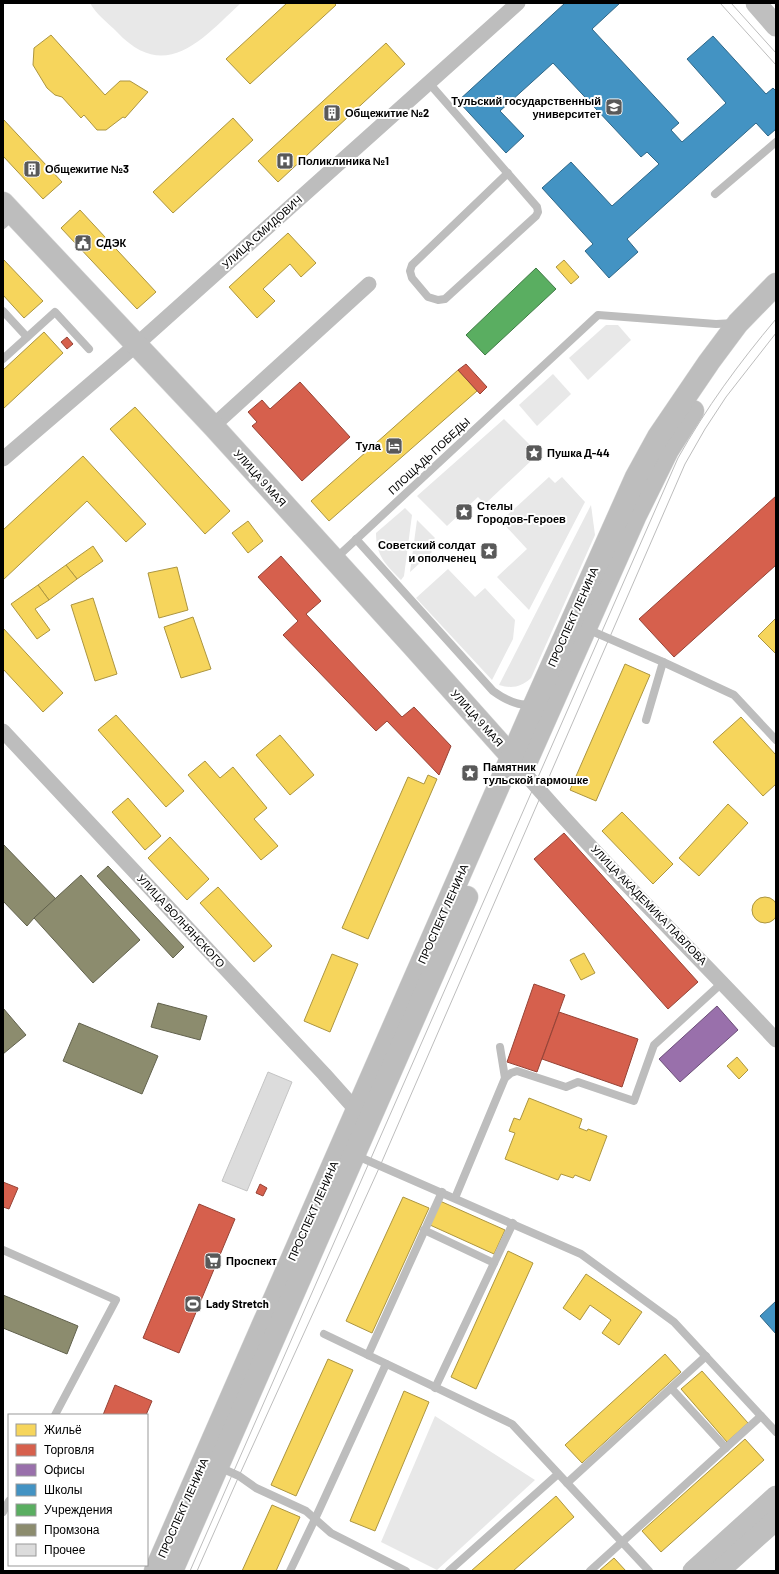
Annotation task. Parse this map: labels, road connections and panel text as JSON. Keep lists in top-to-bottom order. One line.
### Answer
{"streets":{"main road":["УЛИЦА 9 МАЯ","ПРОСПЕКТ ЛЕНИНА"],"street":["УЛИЦА СМИДОВИЧ","УЛИЦА АКАДЕМИКА ПАВЛОВА","УЛИЦА ВОЛНЯНСКОГО"],"lane":["ПЛОЩАДЬ ПОБЕДЫ"]},"crossings":[["УЛИЦА СМИДОВИЧ","УЛИЦА 9 МАЯ"],["ПЛОЩАДЬ ПОБЕДЫ","УЛИЦА 9 МАЯ"],["ПЛОЩАДЬ ПОБЕДЫ","ПРОСПЕКТ ЛЕНИНА"],["УЛИЦА 9 МАЯ","ПРОСПЕКТ ЛЕНИНА"],["УЛИЦА 9 МАЯ","УЛИЦА АКАДЕМИКА ПАВЛОВА"],["ПРОСПЕКТ ЛЕНИНА","УЛИЦА АКАДЕМИКА ПАВЛОВА"],["ПРОСПЕКТ ЛЕНИНА","УЛИЦА ВОЛНЯНСКОГО"]],"places":{"school or university":["Тульский государственный университет"],"building":["Общежитие №2","Общежитие №3"],"hospital":["Поликлиника №1"],"public building":["СДЭК"],"hotel":["Тула"],"place":["Пушка Д-44","Стелы Городов-Героев","Советский солдат и ополченец","Памятник тульской гармошке"],"supermarket":["Проспект"],"sports":["Lady Stretch"]},"legend":["Жильё","Торговля","Офисы","Школы","Учреждения","Промзона","Прочее"]}
